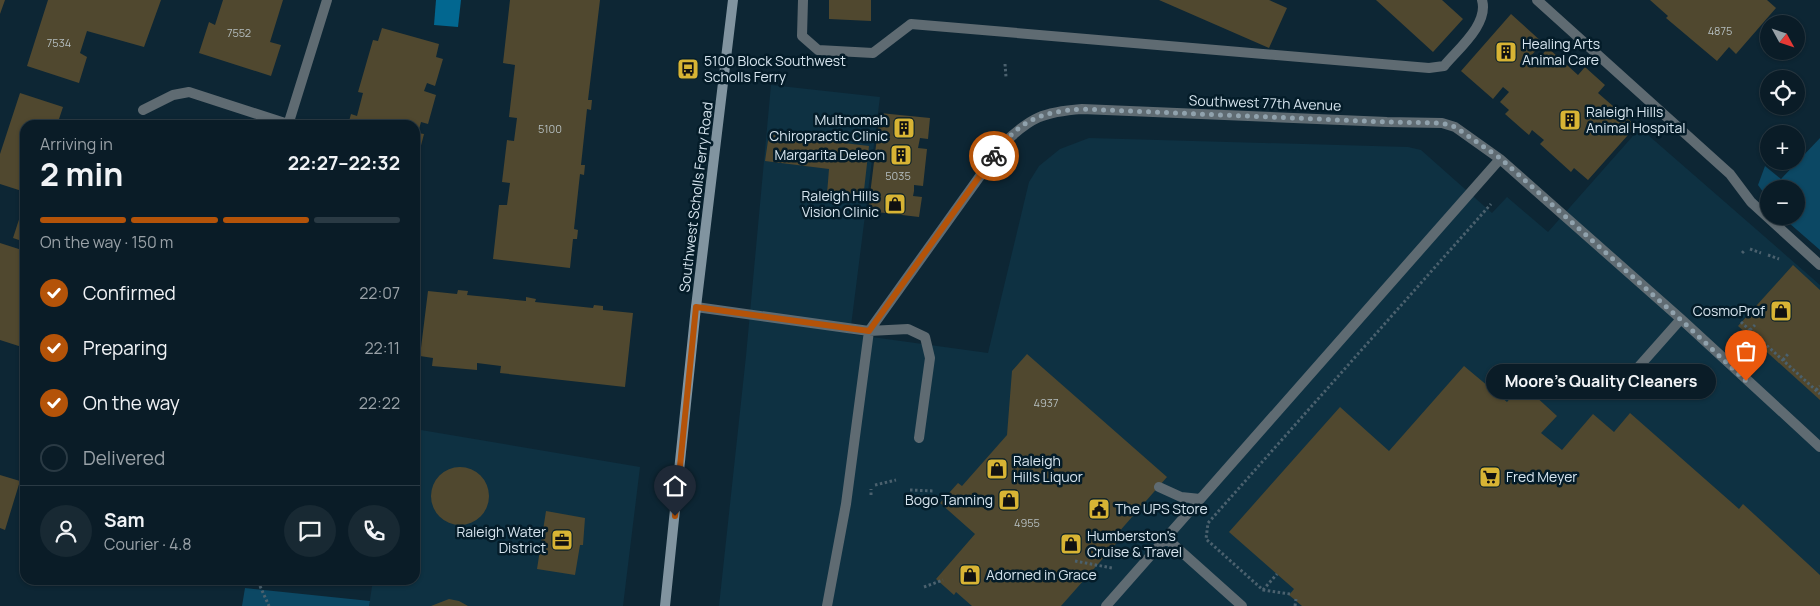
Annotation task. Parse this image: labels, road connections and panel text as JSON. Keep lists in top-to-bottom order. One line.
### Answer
{"streets":{"main road":["Southwest Scholls Ferry Road"],"street":["Southwest 77th Avenue"]},"places":{"building":["Healing Arts Animal Care","Raleigh Hills Animal Hospital","Multnomah Chiropractic Clinic","Margarita Deleon"],"bus stop":["5100 Block Southwest Scholls Ferry"],"shop":["Raleigh Hills Vision Clinic","CosmoProf","Raleigh Hills Liquor","Bogo Tanning","Humberston's Cruise & Travel","Adorned in Grace"],"other":["Moore's Quality Cleaners"],"supermarket":["Fred Meyer"],"public building":["The UPS Store"],"office":["Raleigh Water District"]},"house_numbers":["4875","7552","7534","5100","5035","4937","4955"],"north":"bottom right","page":{"map_buttons":["+","−"],"heading":["2 min","Arriving in","22:27–22:32"],"panel":["Sam","Courier · 4.8"],"bar":"On the way · 150 m","list":[["Confirmed","22:07"],["Preparing","22:11"],["On the way","22:22"],"Delivered"],"bubble":"Moore's Quality Cleaners"}}
